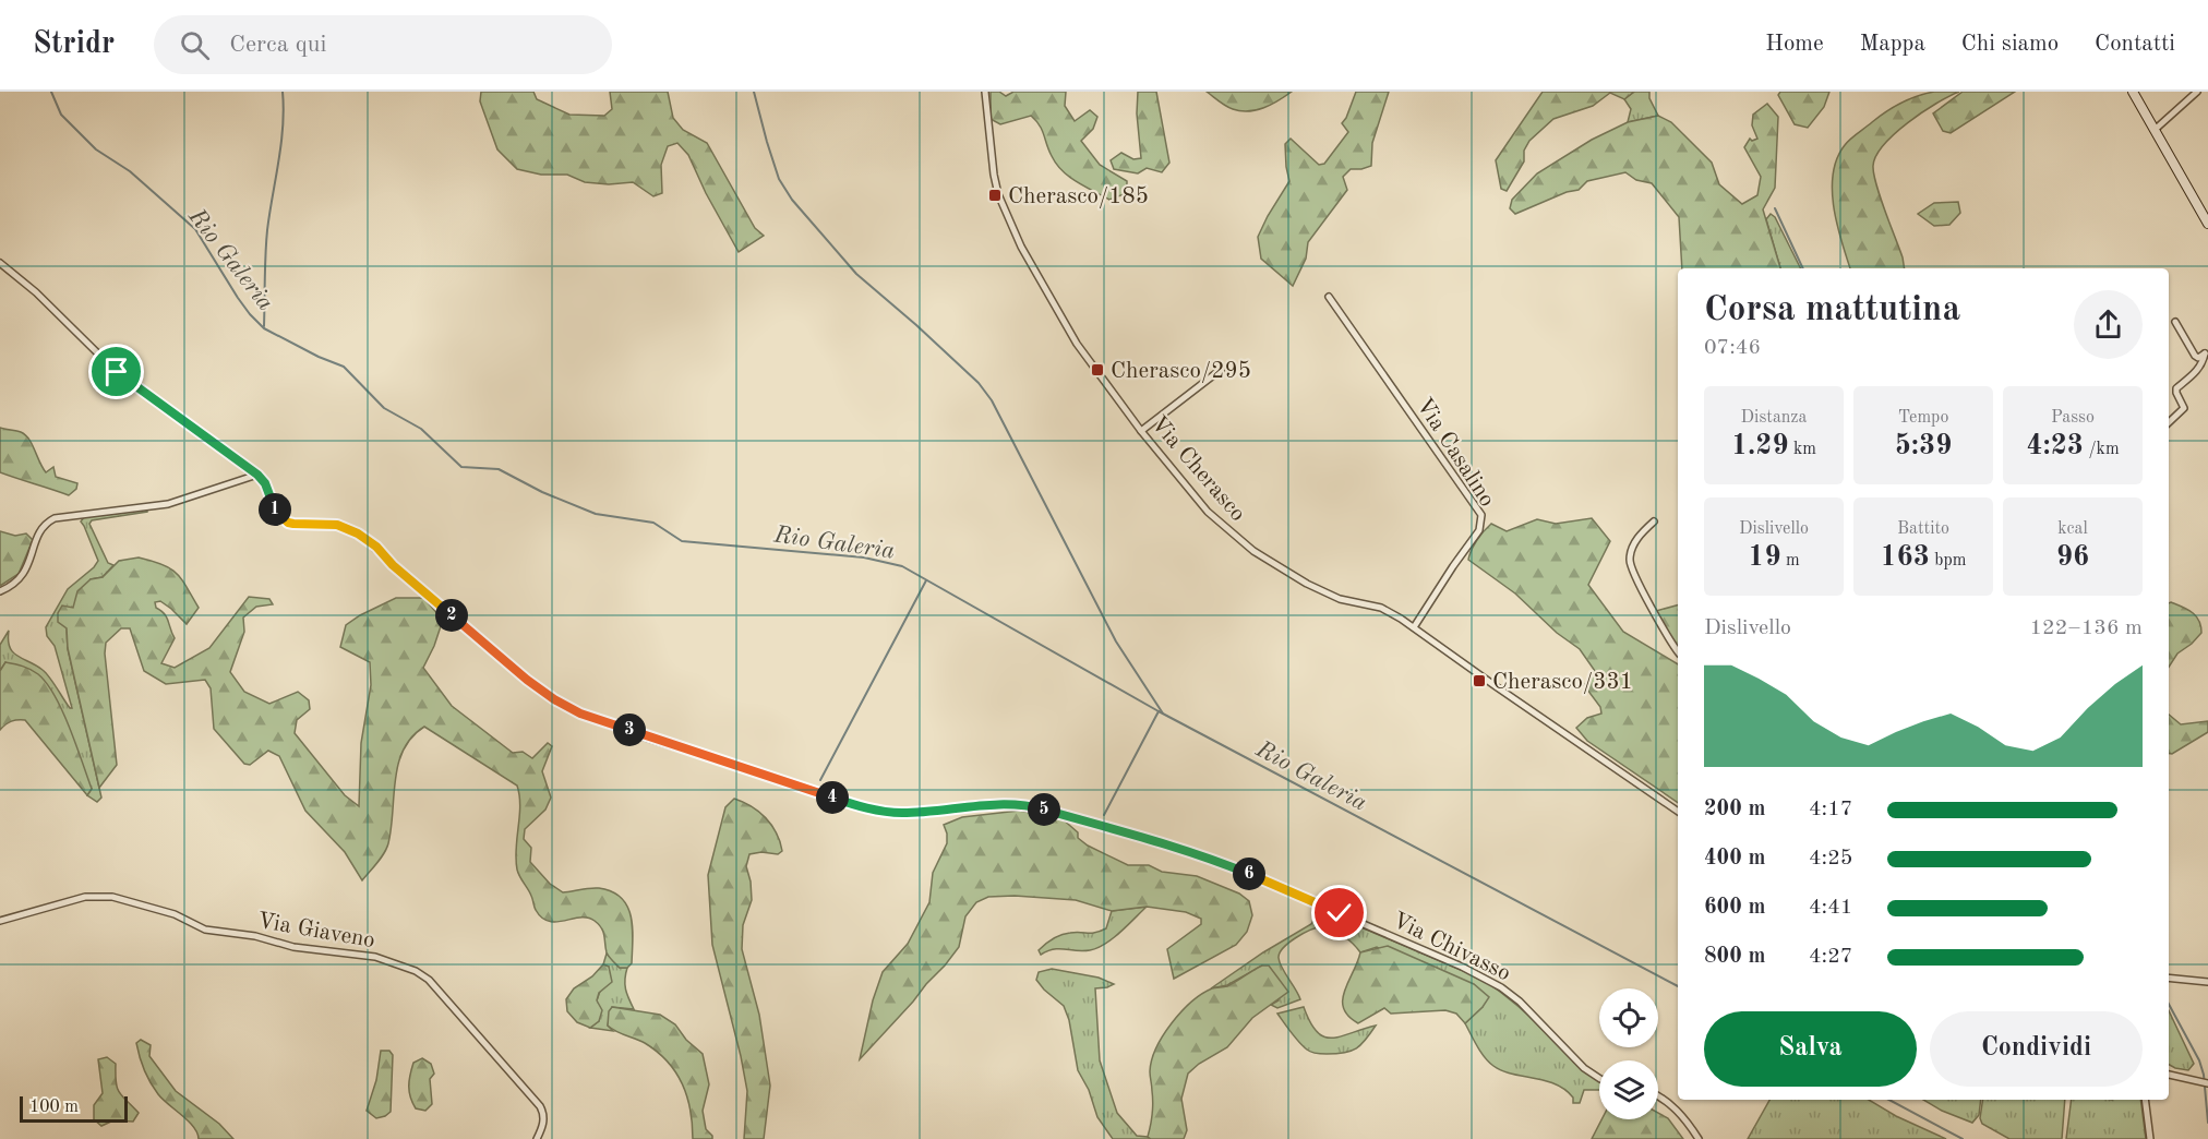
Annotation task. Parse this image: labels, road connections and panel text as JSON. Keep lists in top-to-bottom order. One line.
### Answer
{"streets":{"street":["Via Casalino","Via Cherasco","Via Giaveno","Via Chivasso"]},"crossings":[["Via Casalino","Via Cherasco"]],"water":["Rio Galeria"],"places":{"transit":["Cherasco/185","Cherasco/295","Cherasco/331"]},"scale_bar":"100 m","page":{"header":"Stridr","search":"Cerca qui","nav":["Home","Mappa","Chi siamo","Contatti"],"heading":["Corsa mattutina","07:46"],"stats":[["Distanza","1.29 km"],["Tempo","5:39"],["Passo","4:23 /km"],["Dislivello","19 m"],["Battito","163 bpm"],["kcal","96"]],"pins":["1","2","3","4","5","6"],"chart":["Dislivello","122–136 m"],"list":[{"name":"200 m","note":"4:17"},{"name":"400 m","note":"4:25"},{"name":"600 m","note":"4:41"},{"name":"800 m","note":"4:27"}],"buttons":["Salva","Condividi"],"scale":"100 m"}}
